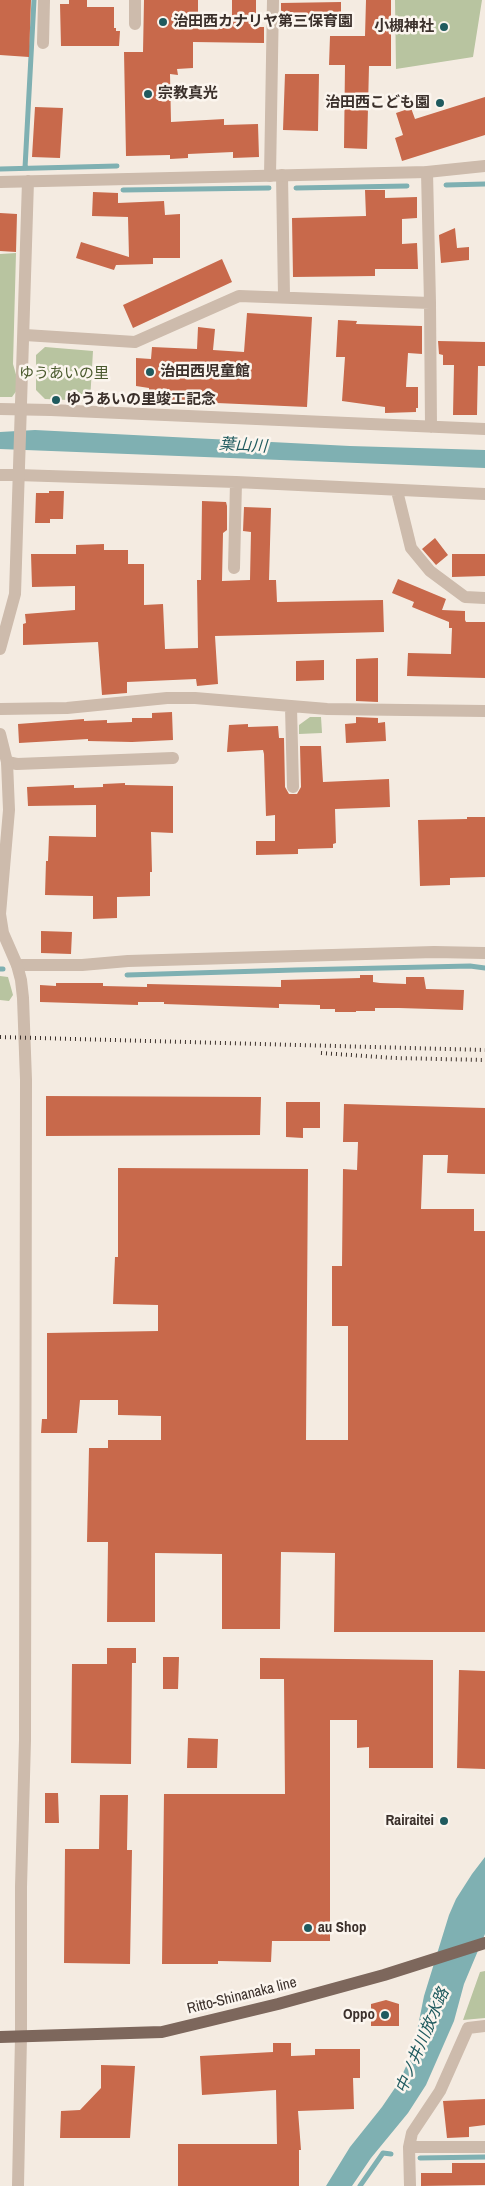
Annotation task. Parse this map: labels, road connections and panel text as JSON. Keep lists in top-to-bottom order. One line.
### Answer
{"streets":{"main road":["Ritto-Shinanaka line"]},"water":["葉山川","中ノ井川放水路"],"parks":["ゆうあいの里"],"places":["治田西カナリヤ第三保育園","小槻神社","宗教真光","治田西こども園","治田西児童館","ゆうあいの里竣工記念","Rairaitei","au Shop","Oppo"]}
